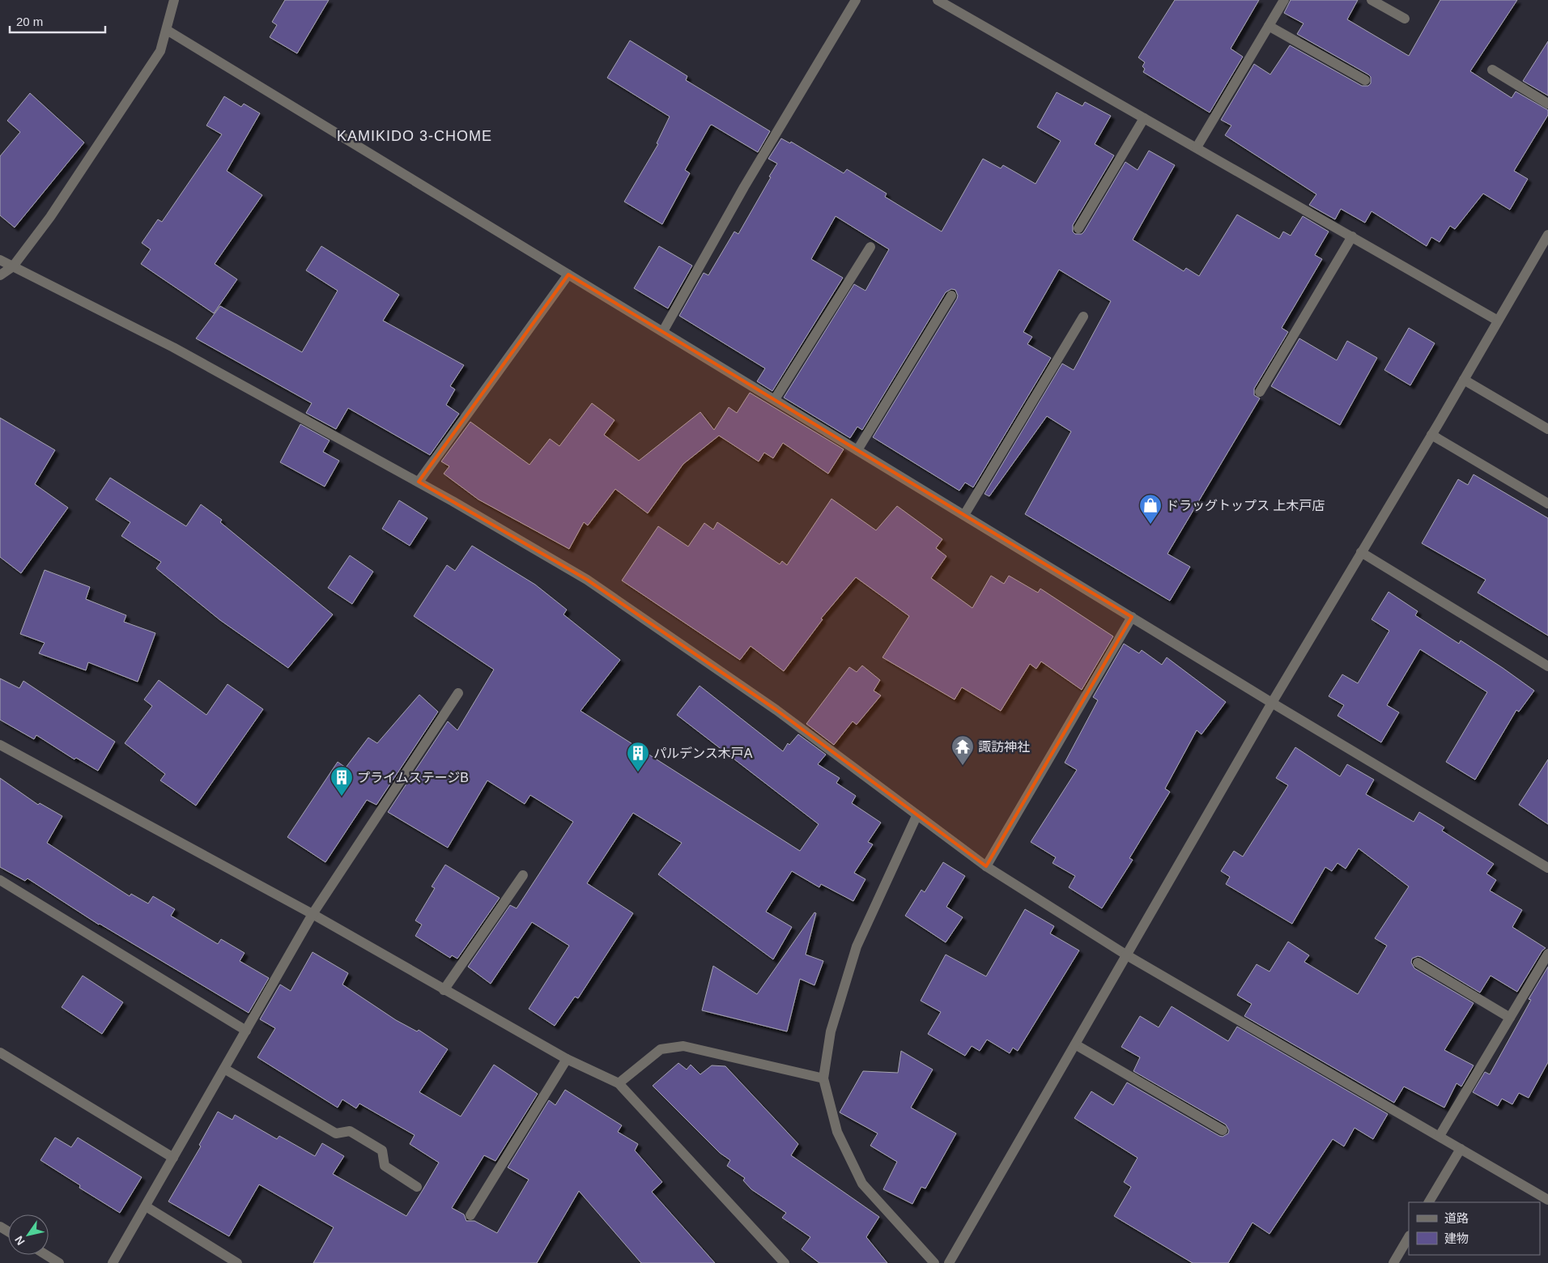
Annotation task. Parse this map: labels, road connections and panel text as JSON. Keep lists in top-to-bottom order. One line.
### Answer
{"districts":["KAMIKIDO 3-CHOME"],"places":{"shop":["ドラッグトップス 上木戸店"],"temple":["諏訪神社"],"building":["パルデンス木戸A","プライムステージB"]},"legend":["道路","建物"],"scale_bar":"20 m","north":"bottom left"}
